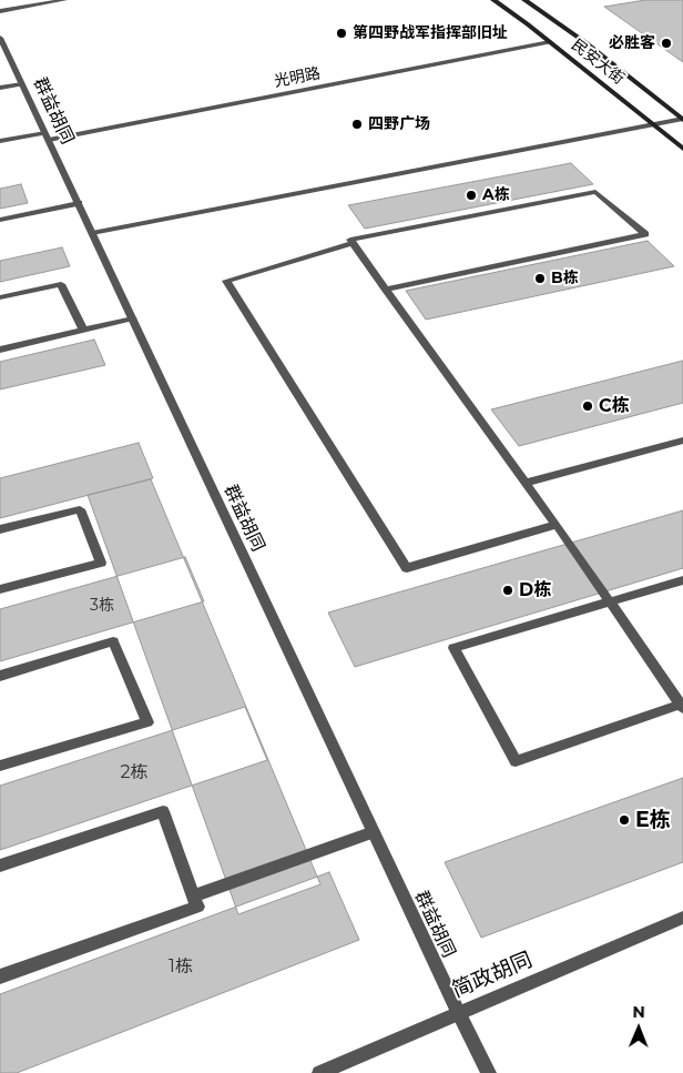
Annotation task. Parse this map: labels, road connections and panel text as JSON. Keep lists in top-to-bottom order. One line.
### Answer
{"streets":{"main road":["民安大街"],"street":["光明路","群益胡同","简政胡同"]},"crossings":[["民安大街","光明路"],["光明路","群益胡同"],["群益胡同","简政胡同"]],"places":["第四野战军指挥部旧址","必胜客","四野广场","A栋","B栋","C栋","D栋","E栋"],"house_numbers":["3栋","2栋","1栋"],"north":"top"}
